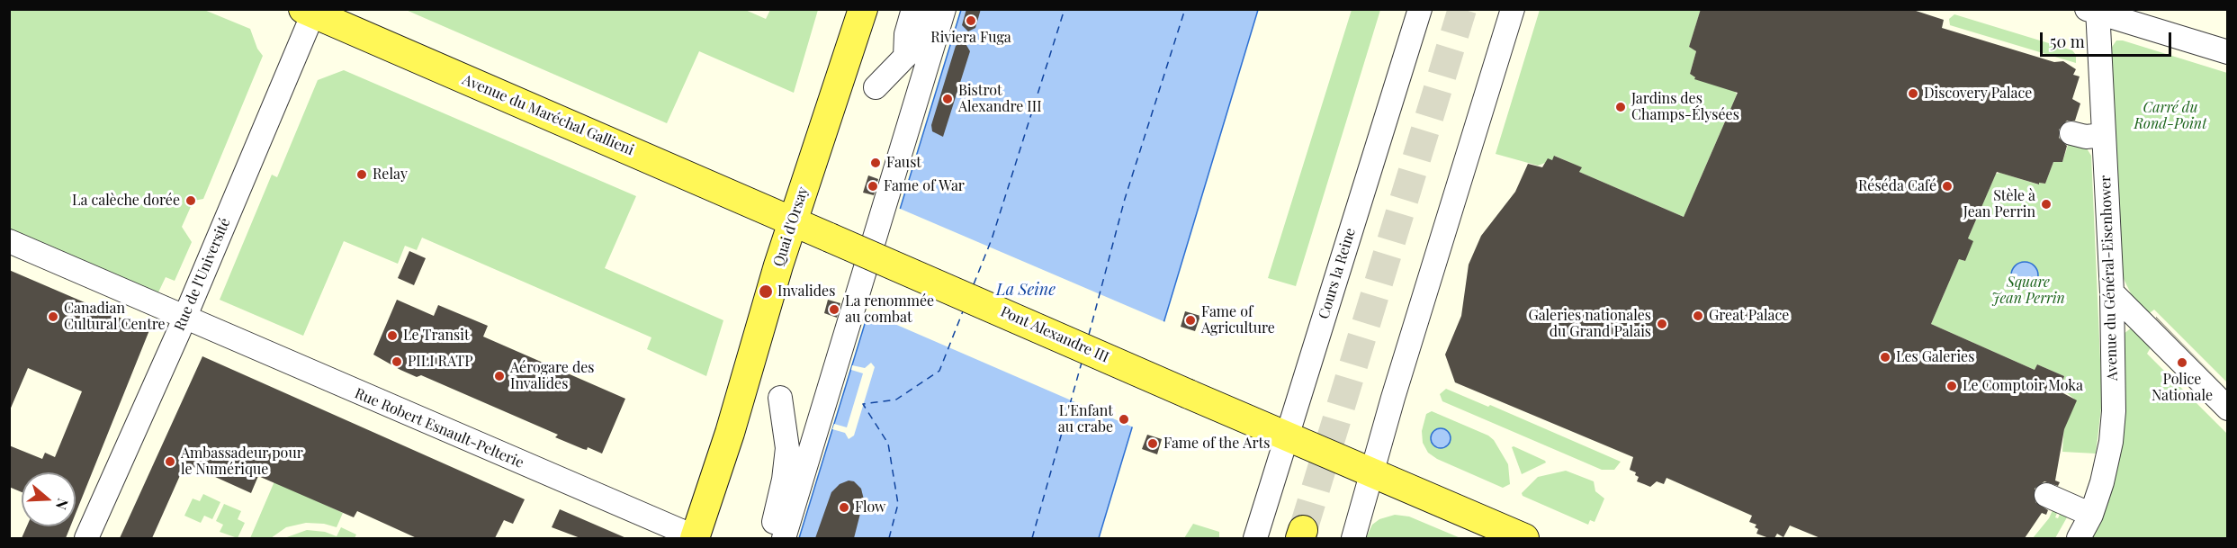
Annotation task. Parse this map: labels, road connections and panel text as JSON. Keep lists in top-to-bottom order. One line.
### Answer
{"streets":{"main road":["Avenue du Maréchal Gallieni","Quai d'Orsay","Pont Alexandre III"],"street":["Cours la Reine","Rue de l'Université","Avenue du Général-Eisenhower","Rue Robert Esnault-Pelterie"]},"crossings":[["Avenue du Maréchal Gallieni","Quai d'Orsay"],["Avenue du Maréchal Gallieni","Rue de l'Université"],["Avenue du Maréchal Gallieni","Pont Alexandre III"],["Quai d'Orsay","Pont Alexandre III"],["Quai d'Orsay","Rue Robert Esnault-Pelterie"],["Cours la Reine","Pont Alexandre III"],["Rue de l'Université","Rue Robert Esnault-Pelterie"]],"water":["La Seine"],"parks":["Carré du Rond-Point","Square Jean Perrin"],"places":["Riviera Fuga","Discovery Palace","Bistrot Alexandre III","Jardins des Champs-Élysées","Faust","Relay","Fame of War","Réséda Café","La calèche dorée","Stèle à Jean Perrin","Invalides","La renommée au combat","Great Palace","Canadian Cultural Centre","Fame of Agriculture","Galeries nationales du Grand Palais","Le Transit","Les Galeries","PILI RATP","Police Nationale","Aérogare des Invalides","Le Comptoir Moka","L'Enfant au crabe","Fame of the Arts","Ambassadeur pour le Numérique","Flow"],"scale_bar":"50 m","north":"right"}
